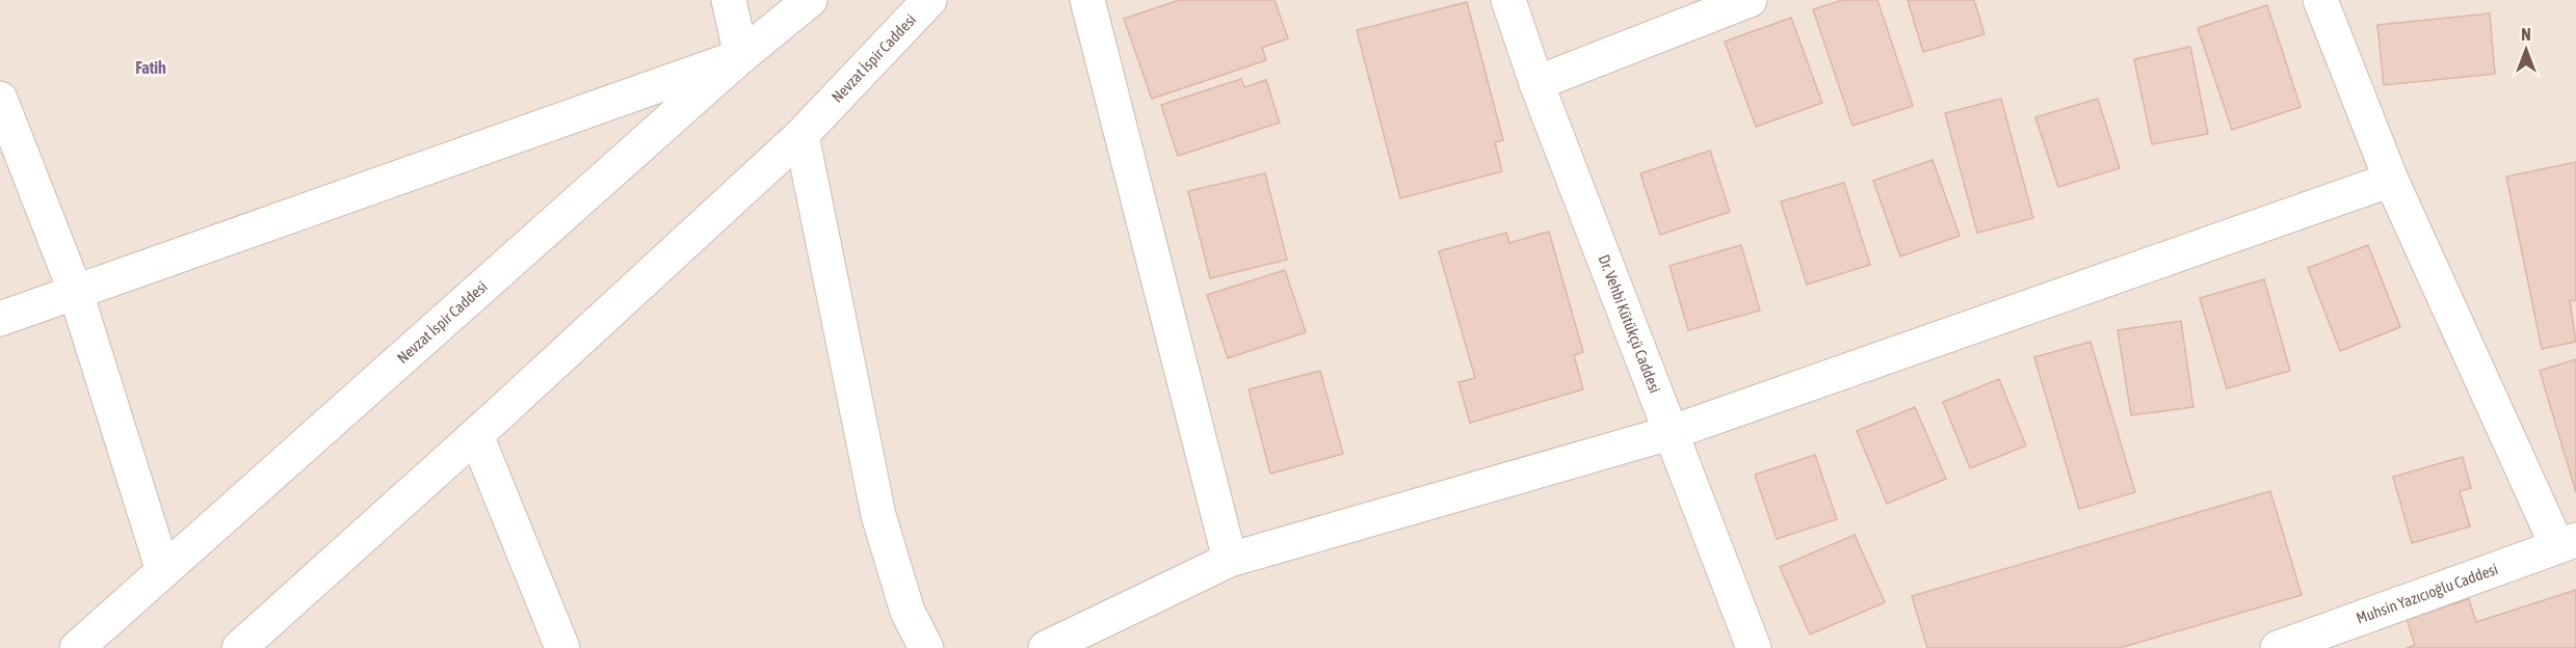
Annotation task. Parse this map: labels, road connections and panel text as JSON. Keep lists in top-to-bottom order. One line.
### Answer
{"streets":{"street":["Nevzat İspir Caddesi","Dr. Vehbi Kütükçü Caddesi","Muhsin Yazıcıoğlu Caddesi"]},"districts":["Fatih"],"north":"top"}
